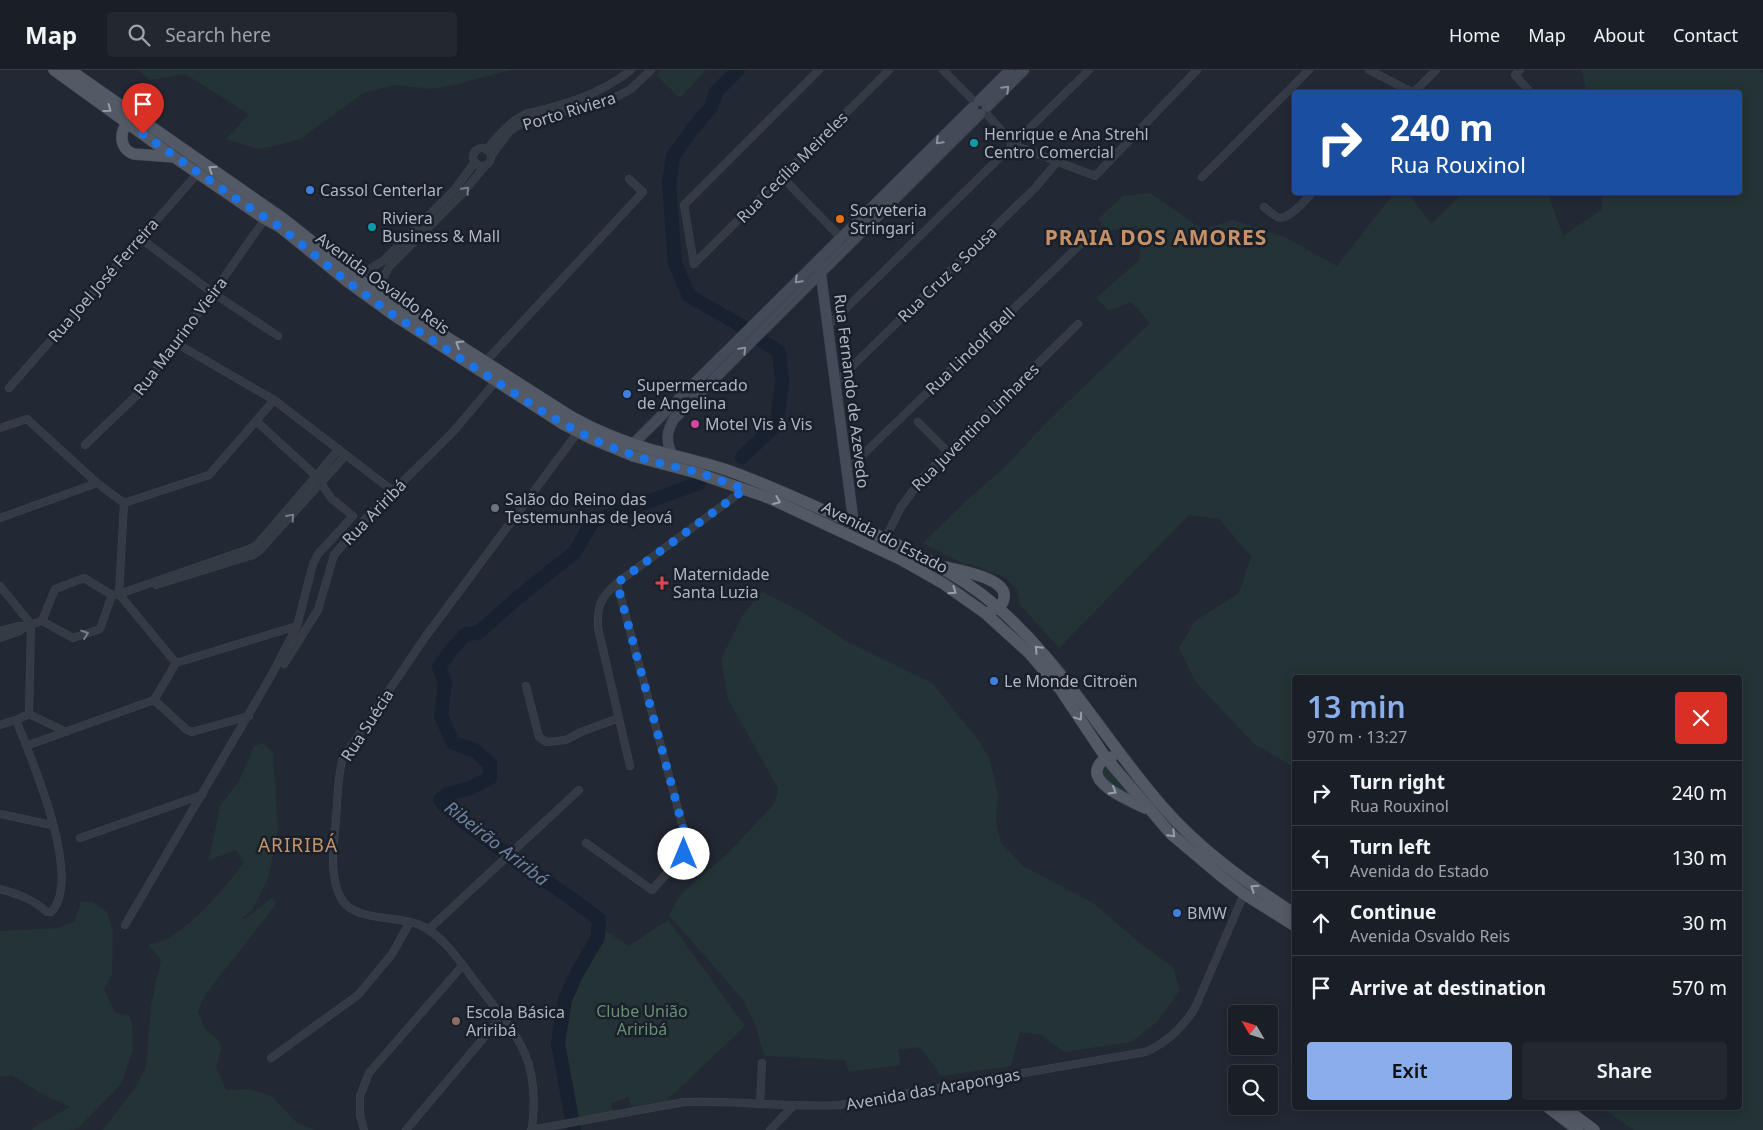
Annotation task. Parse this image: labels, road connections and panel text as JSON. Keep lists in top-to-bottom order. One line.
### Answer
{"streets":{"main road":["Avenida Osvaldo Reis","Rua Fernando de Azevedo","Avenida do Estado"],"street":["Porto Riviera","Rua Cecília Meireles","Rua Cruz e Sousa","Rua Joel José Ferreira","Rua Maurino Vieira","Rua Lindolf Bell","Rua Juventino Linhares","Rua Ariribá","Rua Suécia","Avenida das Arapongas"]},"crossings":[["Rua Cruz e Sousa","Rua Fernando de Azevedo"],["Rua Joel José Ferreira","Avenida Osvaldo Reis"],["Avenida Osvaldo Reis","Rua Maurino Vieira"],["Avenida Osvaldo Reis","Rua Ariribá"],["Avenida Osvaldo Reis","Avenida do Estado"],["Avenida Osvaldo Reis","Rua Suécia"],["Rua Lindolf Bell","Rua Fernando de Azevedo"],["Rua Fernando de Azevedo","Avenida do Estado"],["Rua Juventino Linhares","Avenida do Estado"],["Avenida do Estado","Avenida das Arapongas"],["Rua Suécia","Avenida das Arapongas"]],"districts":["PRAIA DOS AMORES","ARIRIBÁ"],"water":["Ribeirão Ariribá"],"parks":["Clube União Ariribá"],"places":{"other":["Henrique e Ana Strehl Centro Comercial","Cassol Centerlar","Sorveteria Stringari","Riviera Business & Mall","Supermercado de Angelina","Motel Vis à Vis","Salão do Reino das Testemunhas de Jeová","Le Monde Citroën","BMW","Escola Básica Ariribá"],"health":["Maternidade Santa Luzia"]},"north":"top left","page":{"header":"Map","search":"Search here","nav":["Home","Map","About","Contact"],"turn":["240 m","Rua Rouxinol"],"heading":["13 min","970 m · 13:27"],"list":[{"name":"Turn right","note":"Rua Rouxinol","value":"240 m"},{"name":"Turn left","note":"Avenida do Estado","value":"130 m"},{"name":"Continue","note":"Avenida Osvaldo Reis","value":"30 m"},{"name":"Arrive at destination","value":"570 m"}],"buttons":["Exit","Share"]}}
